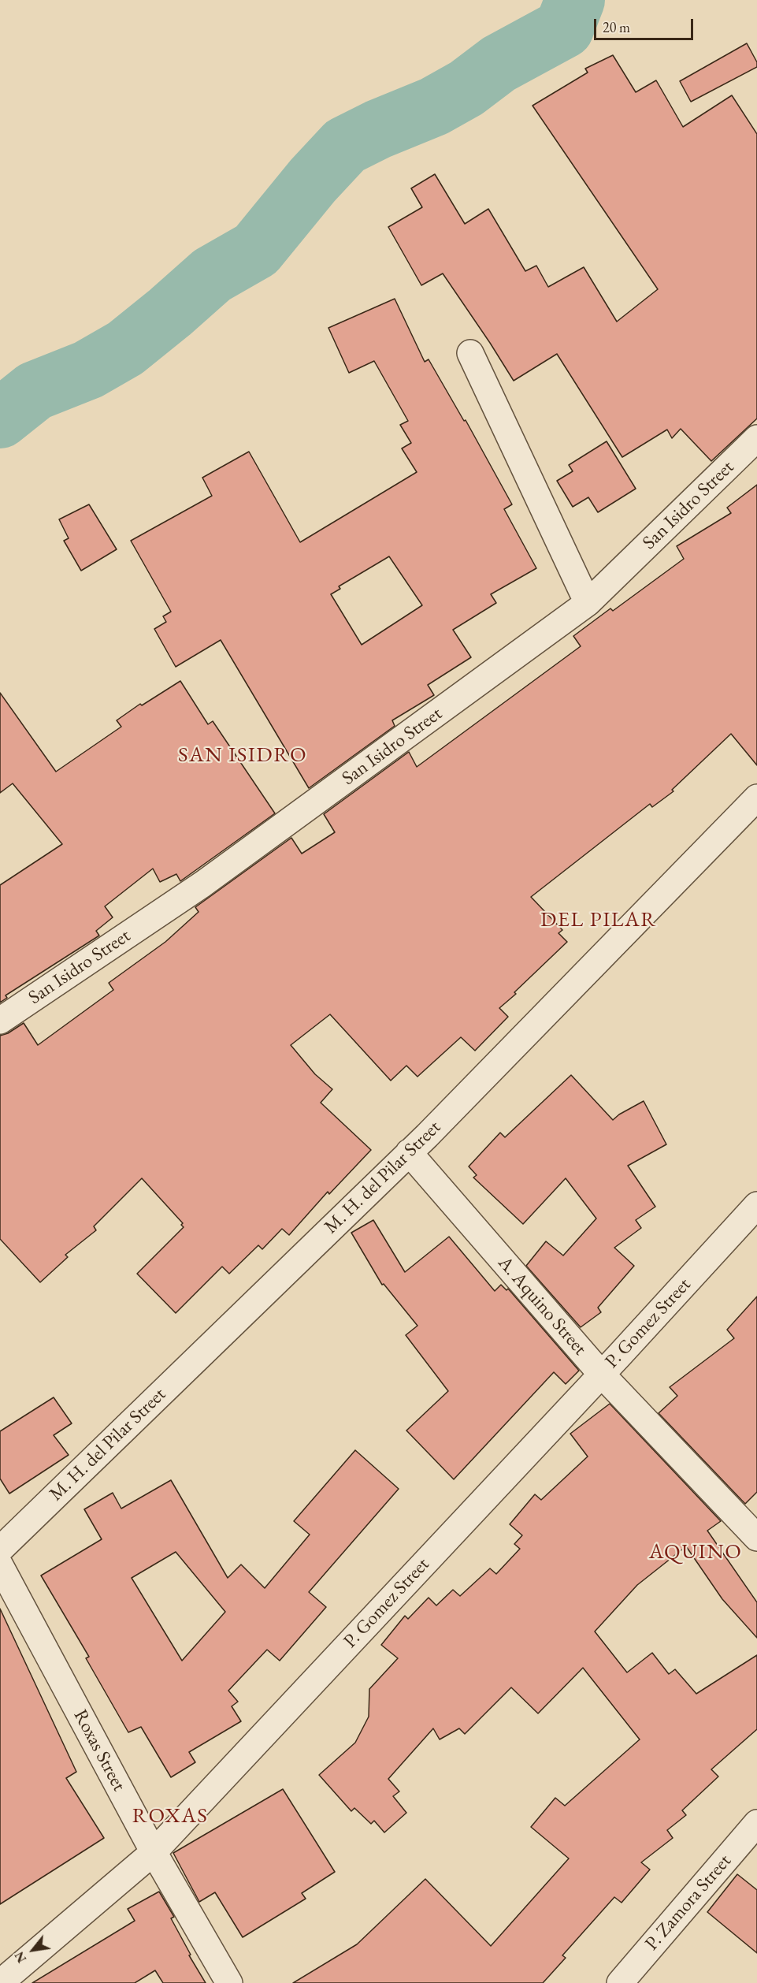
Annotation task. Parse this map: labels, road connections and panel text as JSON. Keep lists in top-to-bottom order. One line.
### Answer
{"streets":{"street":["San Isidro Street","M. H. del Pilar Street","A. Aquino Street","P. Gomez Street","Roxas Street","P. Zamora Street"]},"crossings":[["M. H. del Pilar Street","A. Aquino Street"],["A. Aquino Street","P. Gomez Street"],["P. Gomez Street","Roxas Street"]],"districts":["SAN ISIDRO","DEL PILAR","AQUINO","ROXAS"],"scale_bar":"20 m","north":"bottom left"}
